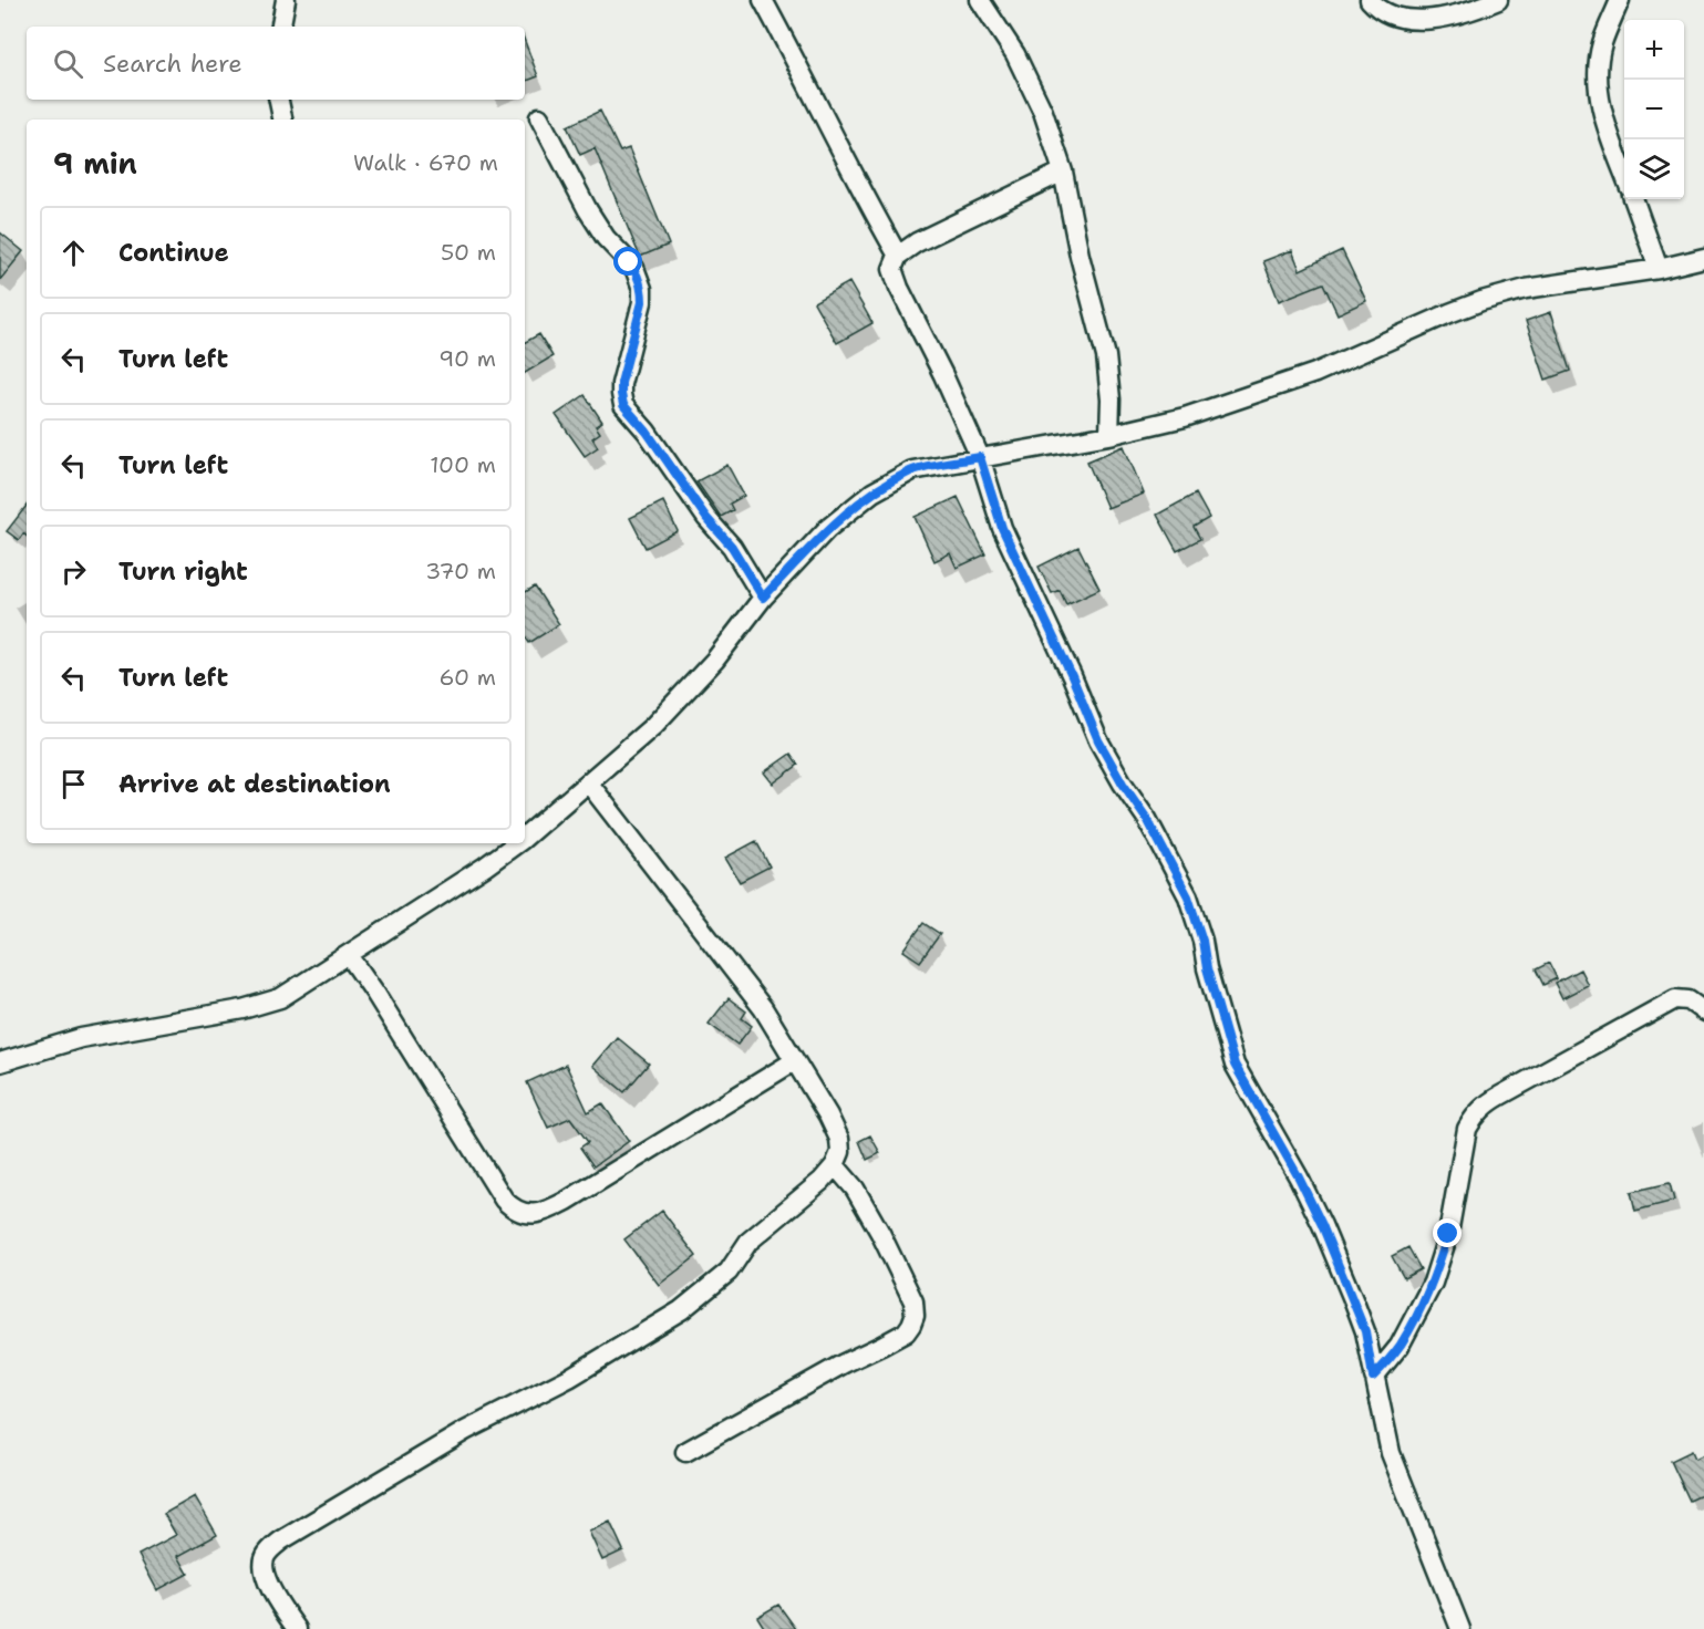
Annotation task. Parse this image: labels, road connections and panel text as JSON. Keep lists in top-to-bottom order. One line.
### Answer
{"page":{"map_buttons":["+","−"],"search":"Search here","heading":["9 min","Walk · 670 m"],"list":[["Continue","50 m"],["Turn left","90 m"],["Turn left","100 m"],["Turn right","370 m"],["Turn left","60 m"],"Arrive at destination"]}}
